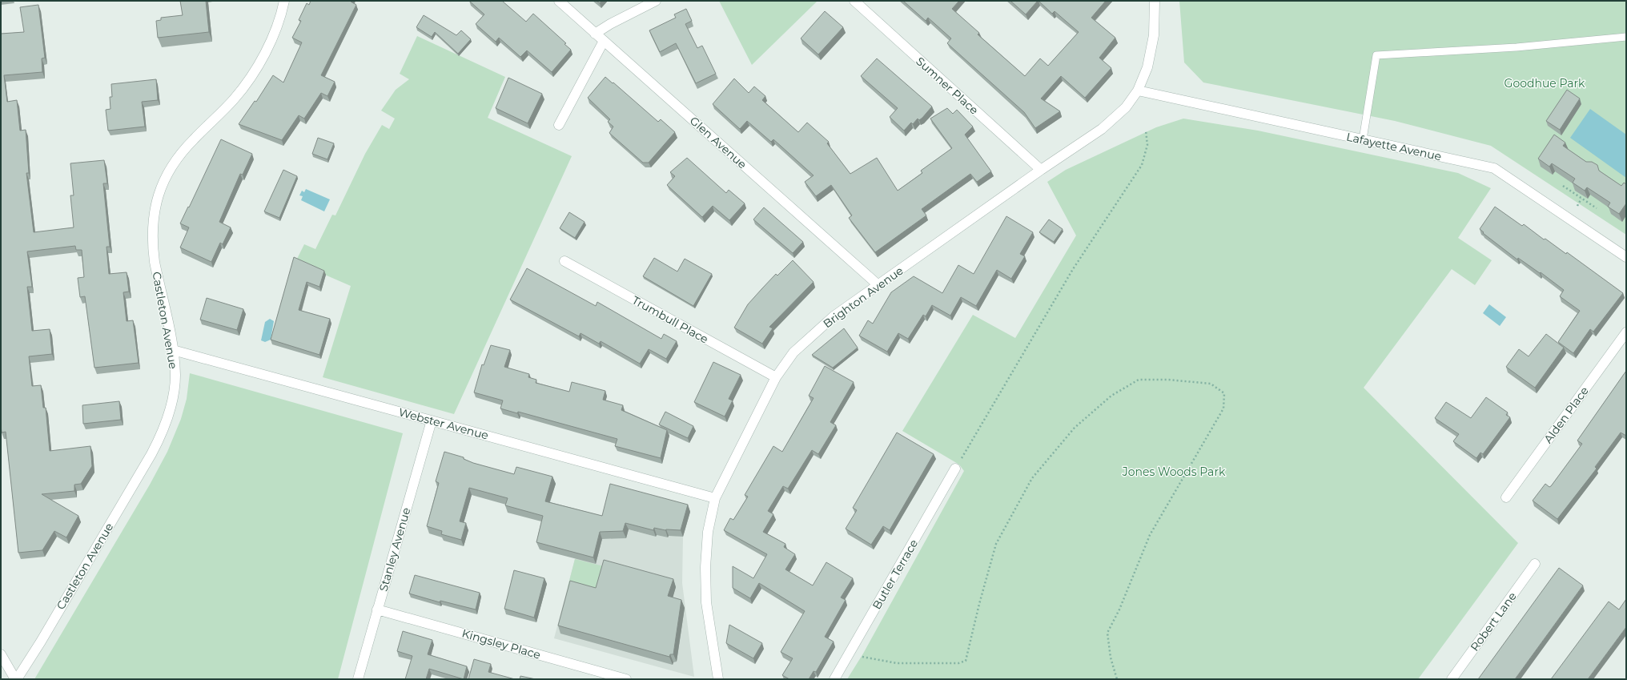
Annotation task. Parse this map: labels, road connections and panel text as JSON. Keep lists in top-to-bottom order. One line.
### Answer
{"streets":{"street":["Sumner Place","Glen Avenue","Lafayette Avenue","Brighton Avenue","Trumbull Place","Castleton Avenue","Alden Place","Webster Avenue","Stanley Avenue","Butler Terrace","Robert Lane","Kingsley Place"]},"crossings":[["Sumner Place","Brighton Avenue"],["Glen Avenue","Brighton Avenue"],["Lafayette Avenue","Brighton Avenue"],["Brighton Avenue","Trumbull Place"],["Brighton Avenue","Webster Avenue"],["Castleton Avenue","Webster Avenue"],["Webster Avenue","Stanley Avenue"],["Stanley Avenue","Kingsley Place"]],"parks":["Goodhue Park","Jones Woods Park"]}
